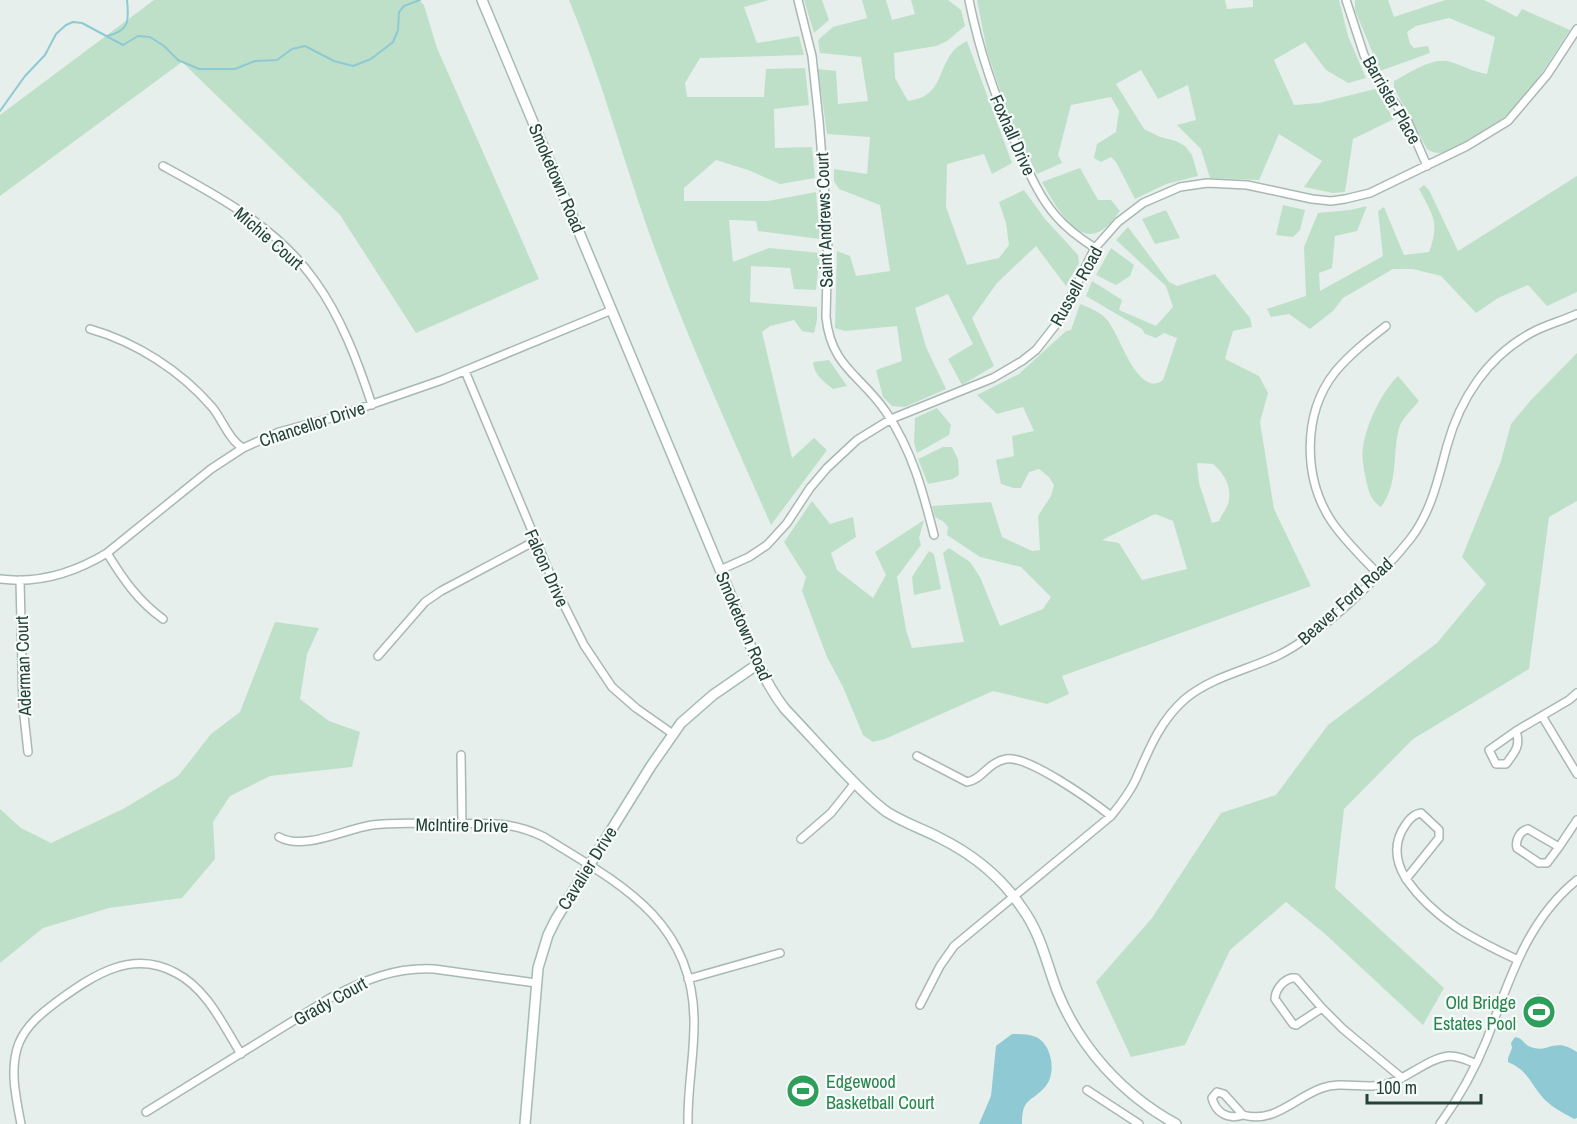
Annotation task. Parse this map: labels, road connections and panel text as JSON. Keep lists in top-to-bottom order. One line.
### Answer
{"streets":{"main road":["Smoketown Road","Cavalier Drive"],"street":["Barrister Place","Foxhall Drive","Saint Andrews Court","Michie Court","Russell Road","Chancellor Drive","Falcon Drive","Beaver Ford Road","Aderman Court","McIntire Drive","Grady Court"]},"crossings":[["Barrister Place","Russell Road"],["Foxhall Drive","Russell Road"],["Smoketown Road","Russell Road"],["Smoketown Road","Chancellor Drive"],["Smoketown Road","Beaver Ford Road"],["Smoketown Road","Cavalier Drive"],["Saint Andrews Court","Russell Road"],["Michie Court","Chancellor Drive"],["Chancellor Drive","Falcon Drive"],["Chancellor Drive","Aderman Court"],["Falcon Drive","Cavalier Drive"],["McIntire Drive","Cavalier Drive"],["Cavalier Drive","Grady Court"]],"places":{"sports":["Old Bridge Estates Pool","Edgewood Basketball Court"]},"scale_bar":"100 m"}
